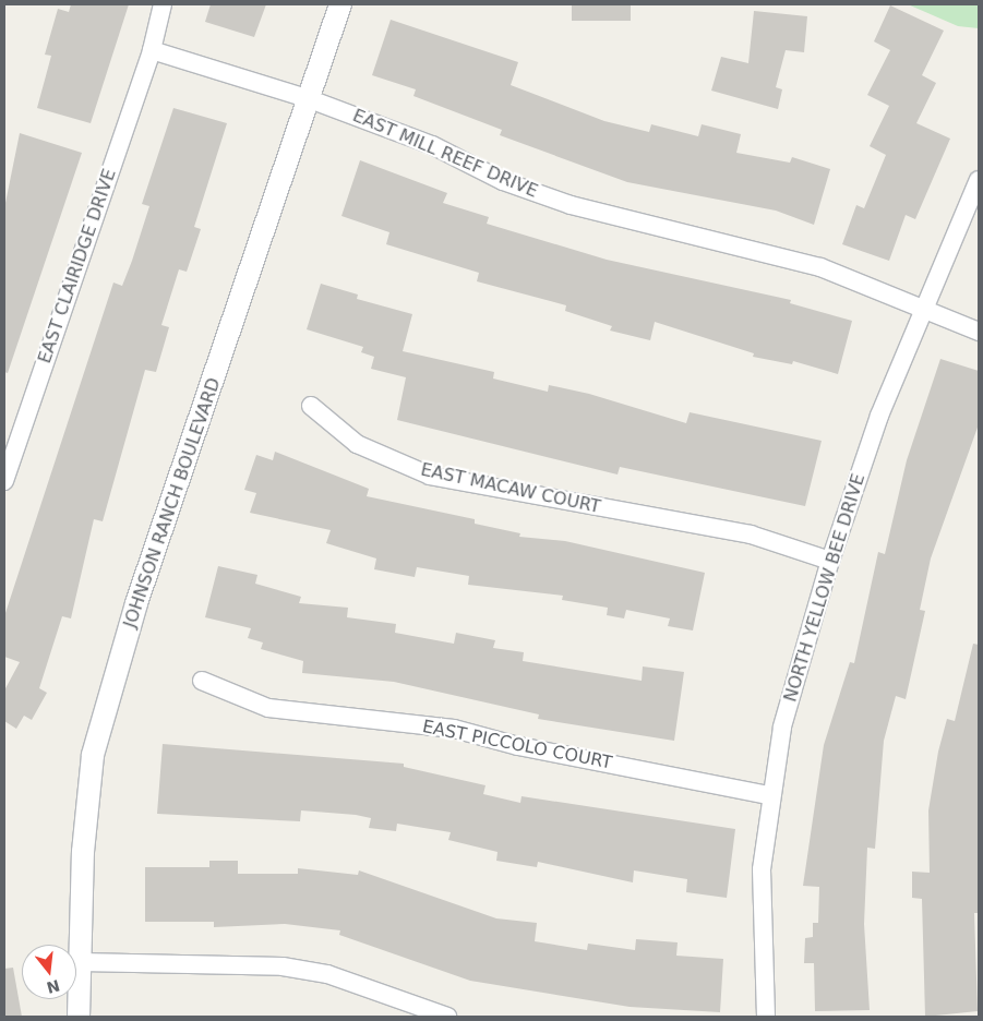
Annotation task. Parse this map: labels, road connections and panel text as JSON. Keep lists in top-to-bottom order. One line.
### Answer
{"streets":{"street":["EAST MILL REEF DRIVE","EAST CLAIRIDGE DRIVE","EAST MACAW COURT","JOHNSON RANCH BOULEVARD","NORTH YELLOW BEE DRIVE","EAST PICCOLO COURT"]},"crossings":[["EAST MILL REEF DRIVE","EAST CLAIRIDGE DRIVE"],["EAST MILL REEF DRIVE","JOHNSON RANCH BOULEVARD"],["EAST MILL REEF DRIVE","NORTH YELLOW BEE DRIVE"],["EAST MACAW COURT","NORTH YELLOW BEE DRIVE"],["NORTH YELLOW BEE DRIVE","EAST PICCOLO COURT"]],"north":"bottom"}
